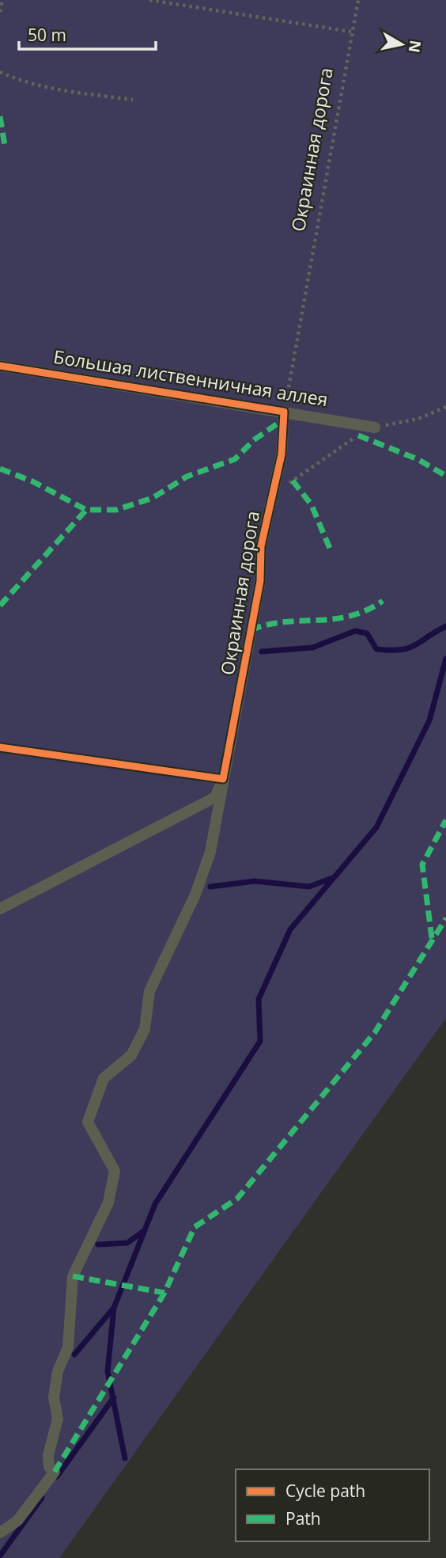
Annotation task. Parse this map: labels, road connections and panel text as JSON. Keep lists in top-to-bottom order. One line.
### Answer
{"streets":{"lane":["Окраинная дорога","Большая лиственничная аллея"]},"crossings":[["Окраинная дорога","Большая лиственничная аллея"]],"legend":["Cycle path","Path"],"scale_bar":"50 m","north":"right"}
